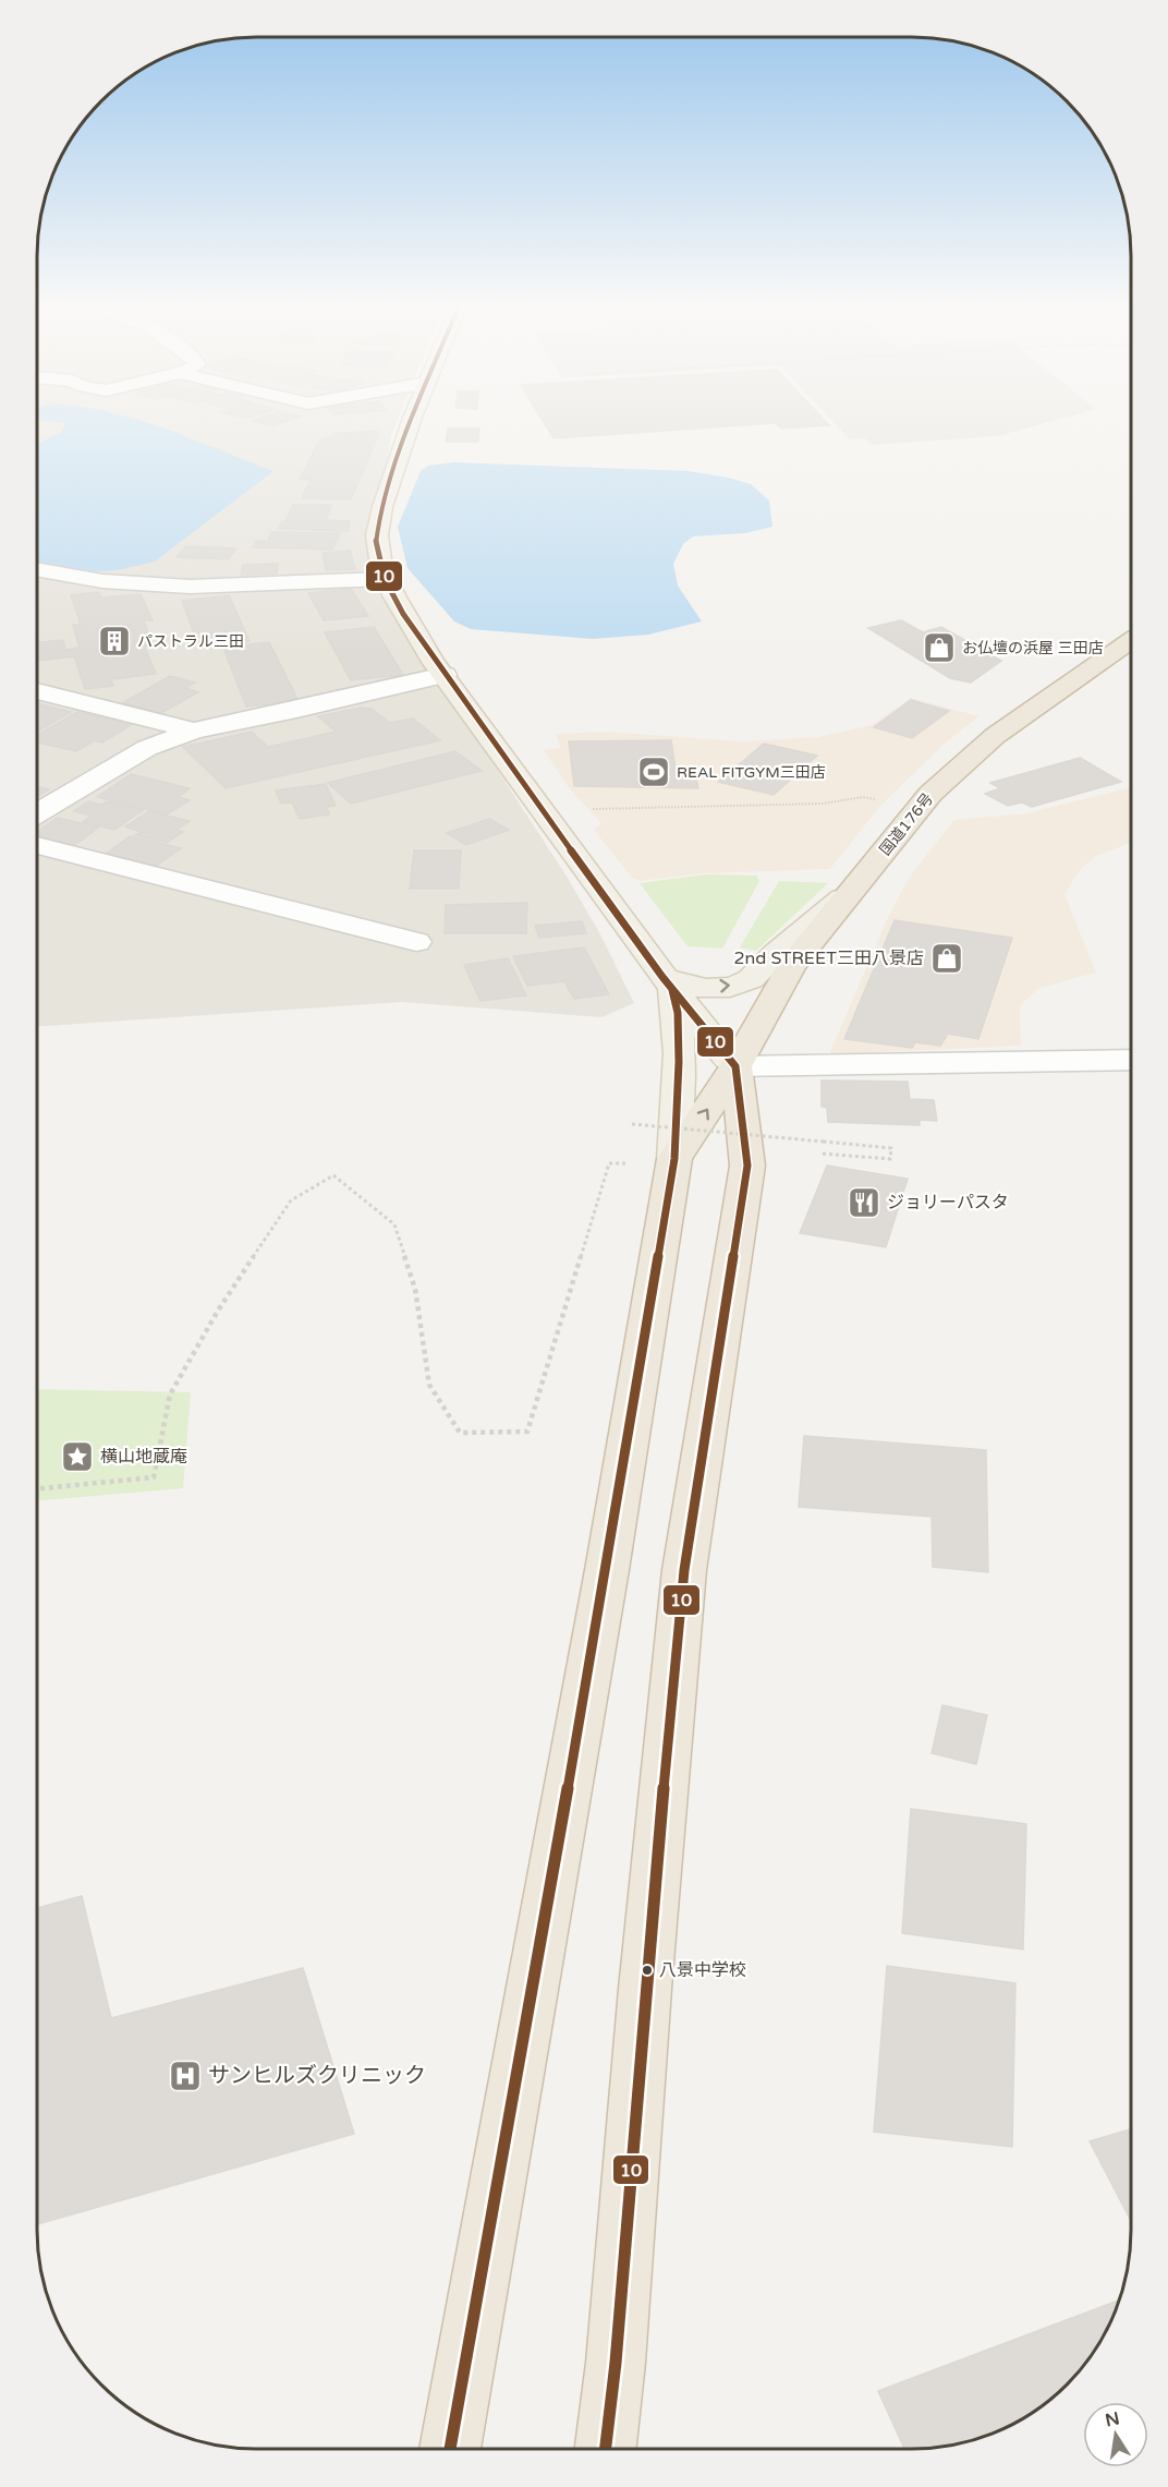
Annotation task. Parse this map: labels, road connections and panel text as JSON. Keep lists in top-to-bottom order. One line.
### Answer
{"streets":{"highway":["国道176号"]},"places":{"building":["パストラル三田"],"shop":["お仏壇の浜屋 三田店","2nd STREET三田八景店"],"sports":["REAL FITGYM三田店"],"restaurant":["ジョリーパスタ"],"place":["横山地蔵庵"],"other":["八景中学校"],"hospital":["サンヒルズクリニック"]},"lines":["transit line 10"],"north":"top"}
